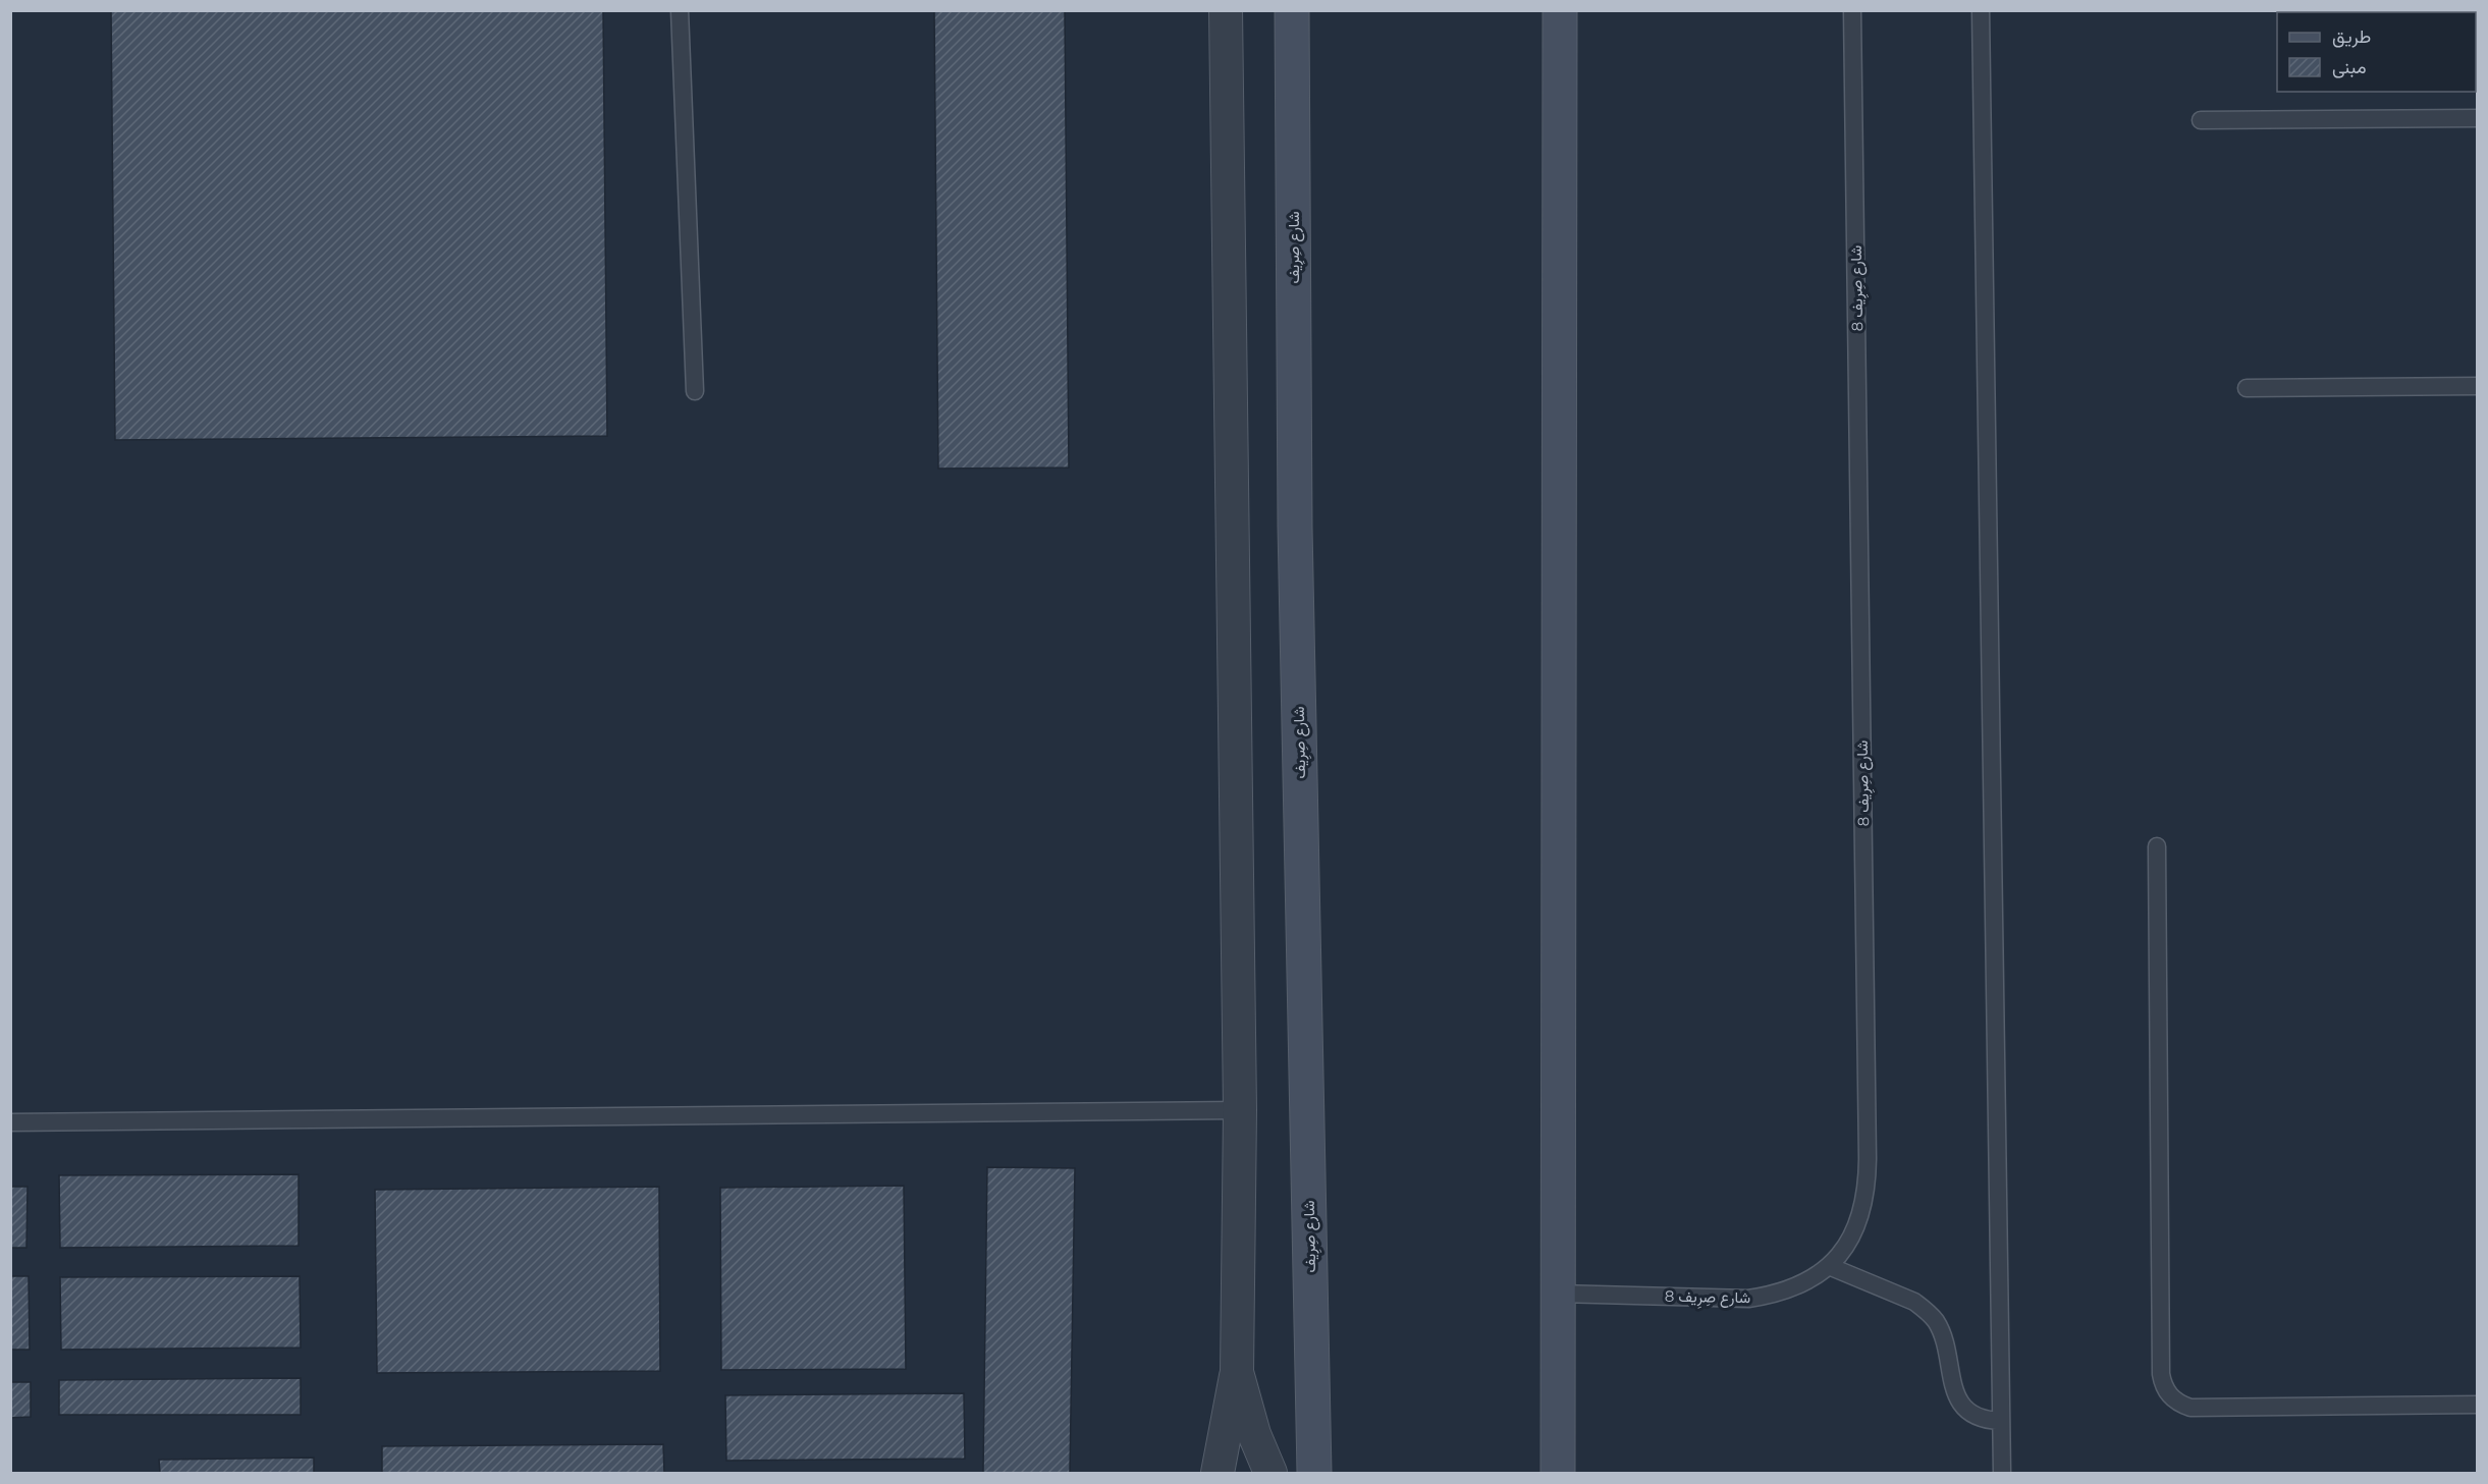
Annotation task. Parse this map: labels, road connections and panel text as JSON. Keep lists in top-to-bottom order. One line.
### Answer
{"streets":{"main road":["شارع صِرِيف"],"lane":["شارع صِرِيف 8"]},"legend":["طريق","مبنى"]}
